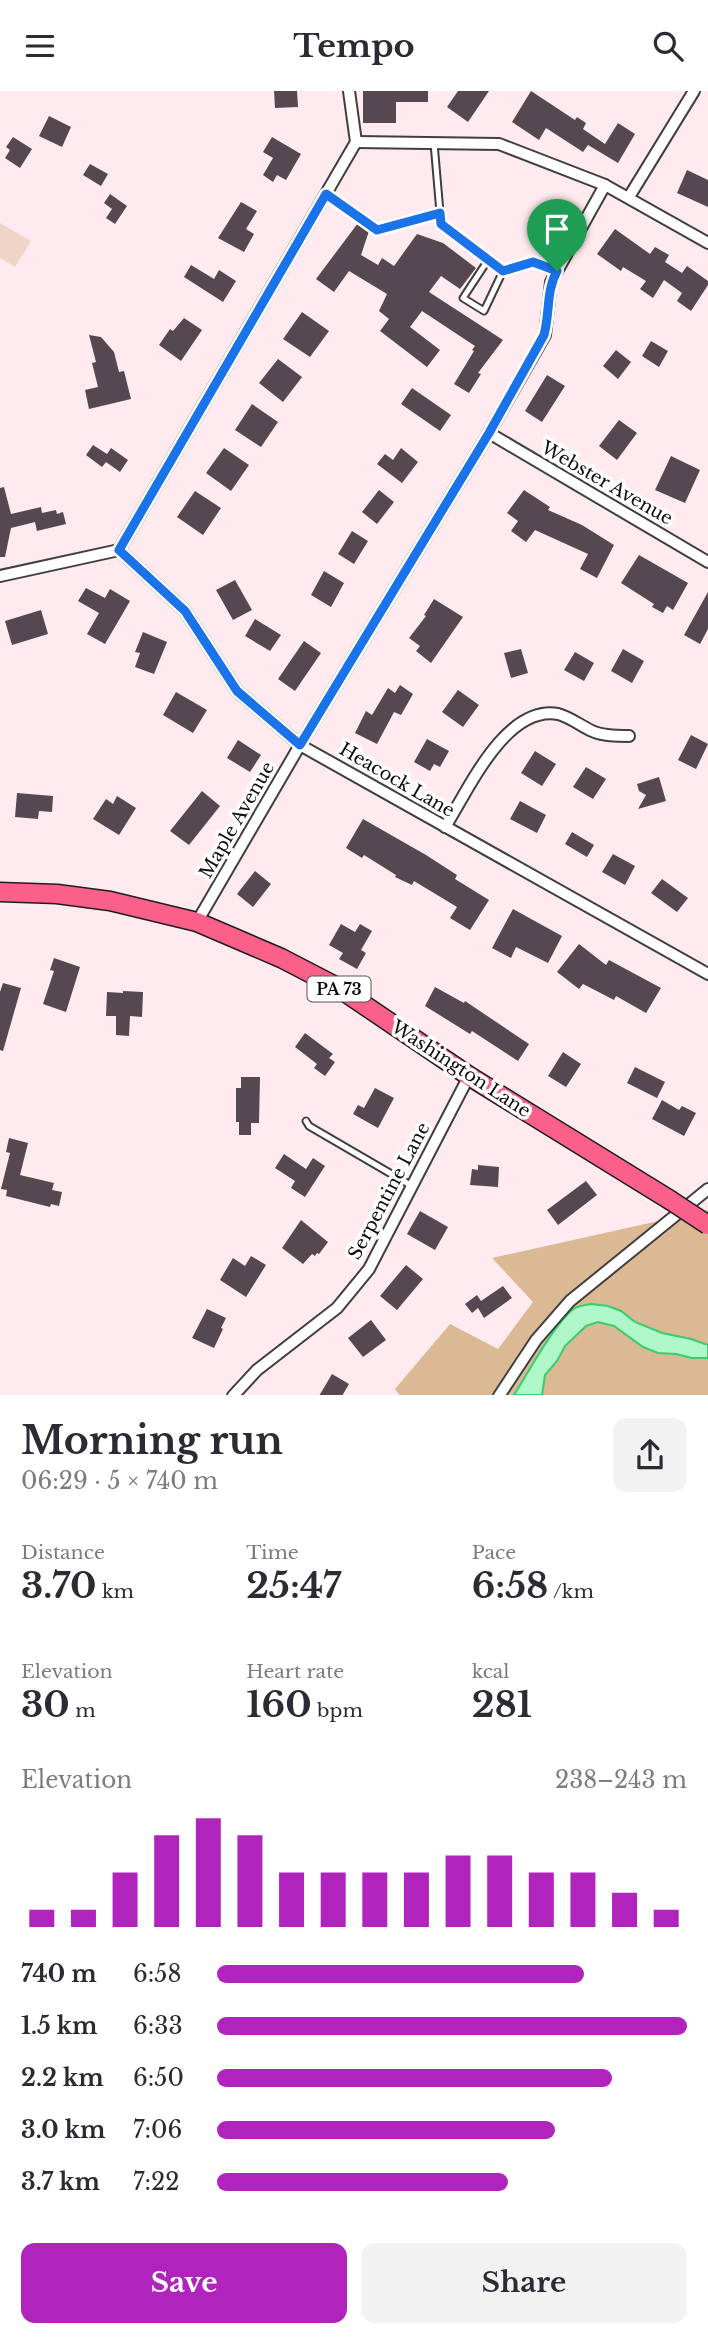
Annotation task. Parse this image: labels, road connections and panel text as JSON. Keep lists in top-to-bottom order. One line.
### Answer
{"streets":{"main road":["PA 73","Washington Lane"],"street":["Webster Avenue","Heacock Lane","Maple Avenue","Serpentine Lane"]},"crossings":[["Webster Avenue","Maple Avenue"],["Heacock Lane","Maple Avenue"],["Maple Avenue","Washington Lane"],["Washington Lane","Serpentine Lane"]],"page":{"header":"Tempo","heading":["Morning run","06:29 · 5 × 740 m"],"stats":[["Distance","3.70 km"],["Time","25:47"],["Pace","6:58 /km"],["Elevation","30 m"],["Heart rate","160 bpm"],["kcal","281"]],"chart":["Elevation","238–243 m"],"list":[{"name":"740 m","note":"6:58"},{"name":"1.5 km","note":"6:33"},{"name":"2.2 km","note":"6:50"},{"name":"3.0 km","note":"7:06"},{"name":"3.7 km","note":"7:22"}],"buttons":["Save","Share"]}}
